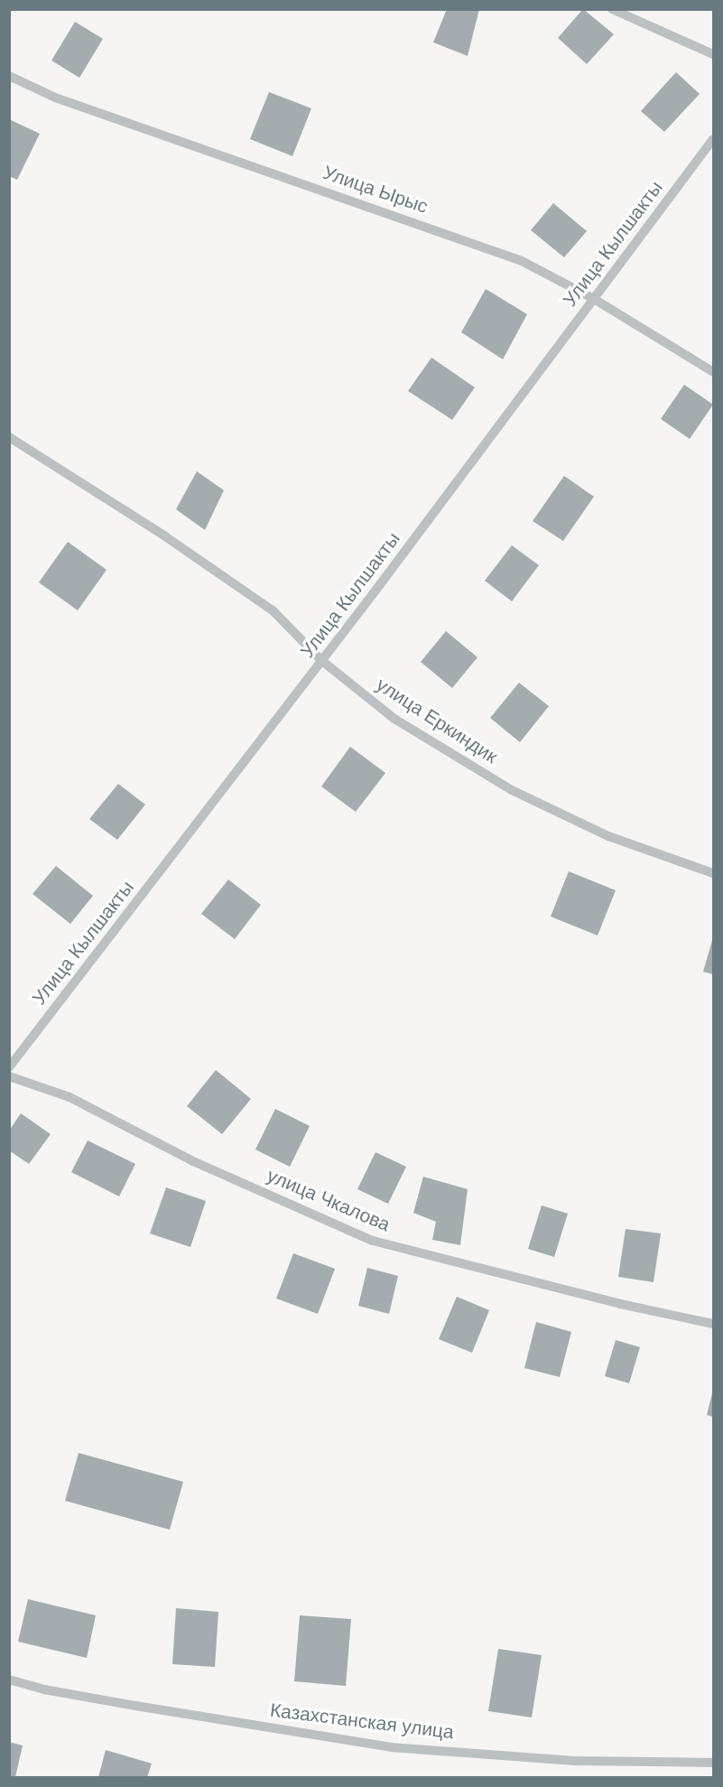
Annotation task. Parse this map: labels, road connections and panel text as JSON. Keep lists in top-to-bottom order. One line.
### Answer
{"streets":{"street":["Улица Ырыс","Улица Кылшакты","улица Еркиндик","улица Чкалова","Казахстанская улица"]},"crossings":[["Улица Ырыс","Улица Кылшакты"],["Улица Кылшакты","улица Еркиндик"]]}
